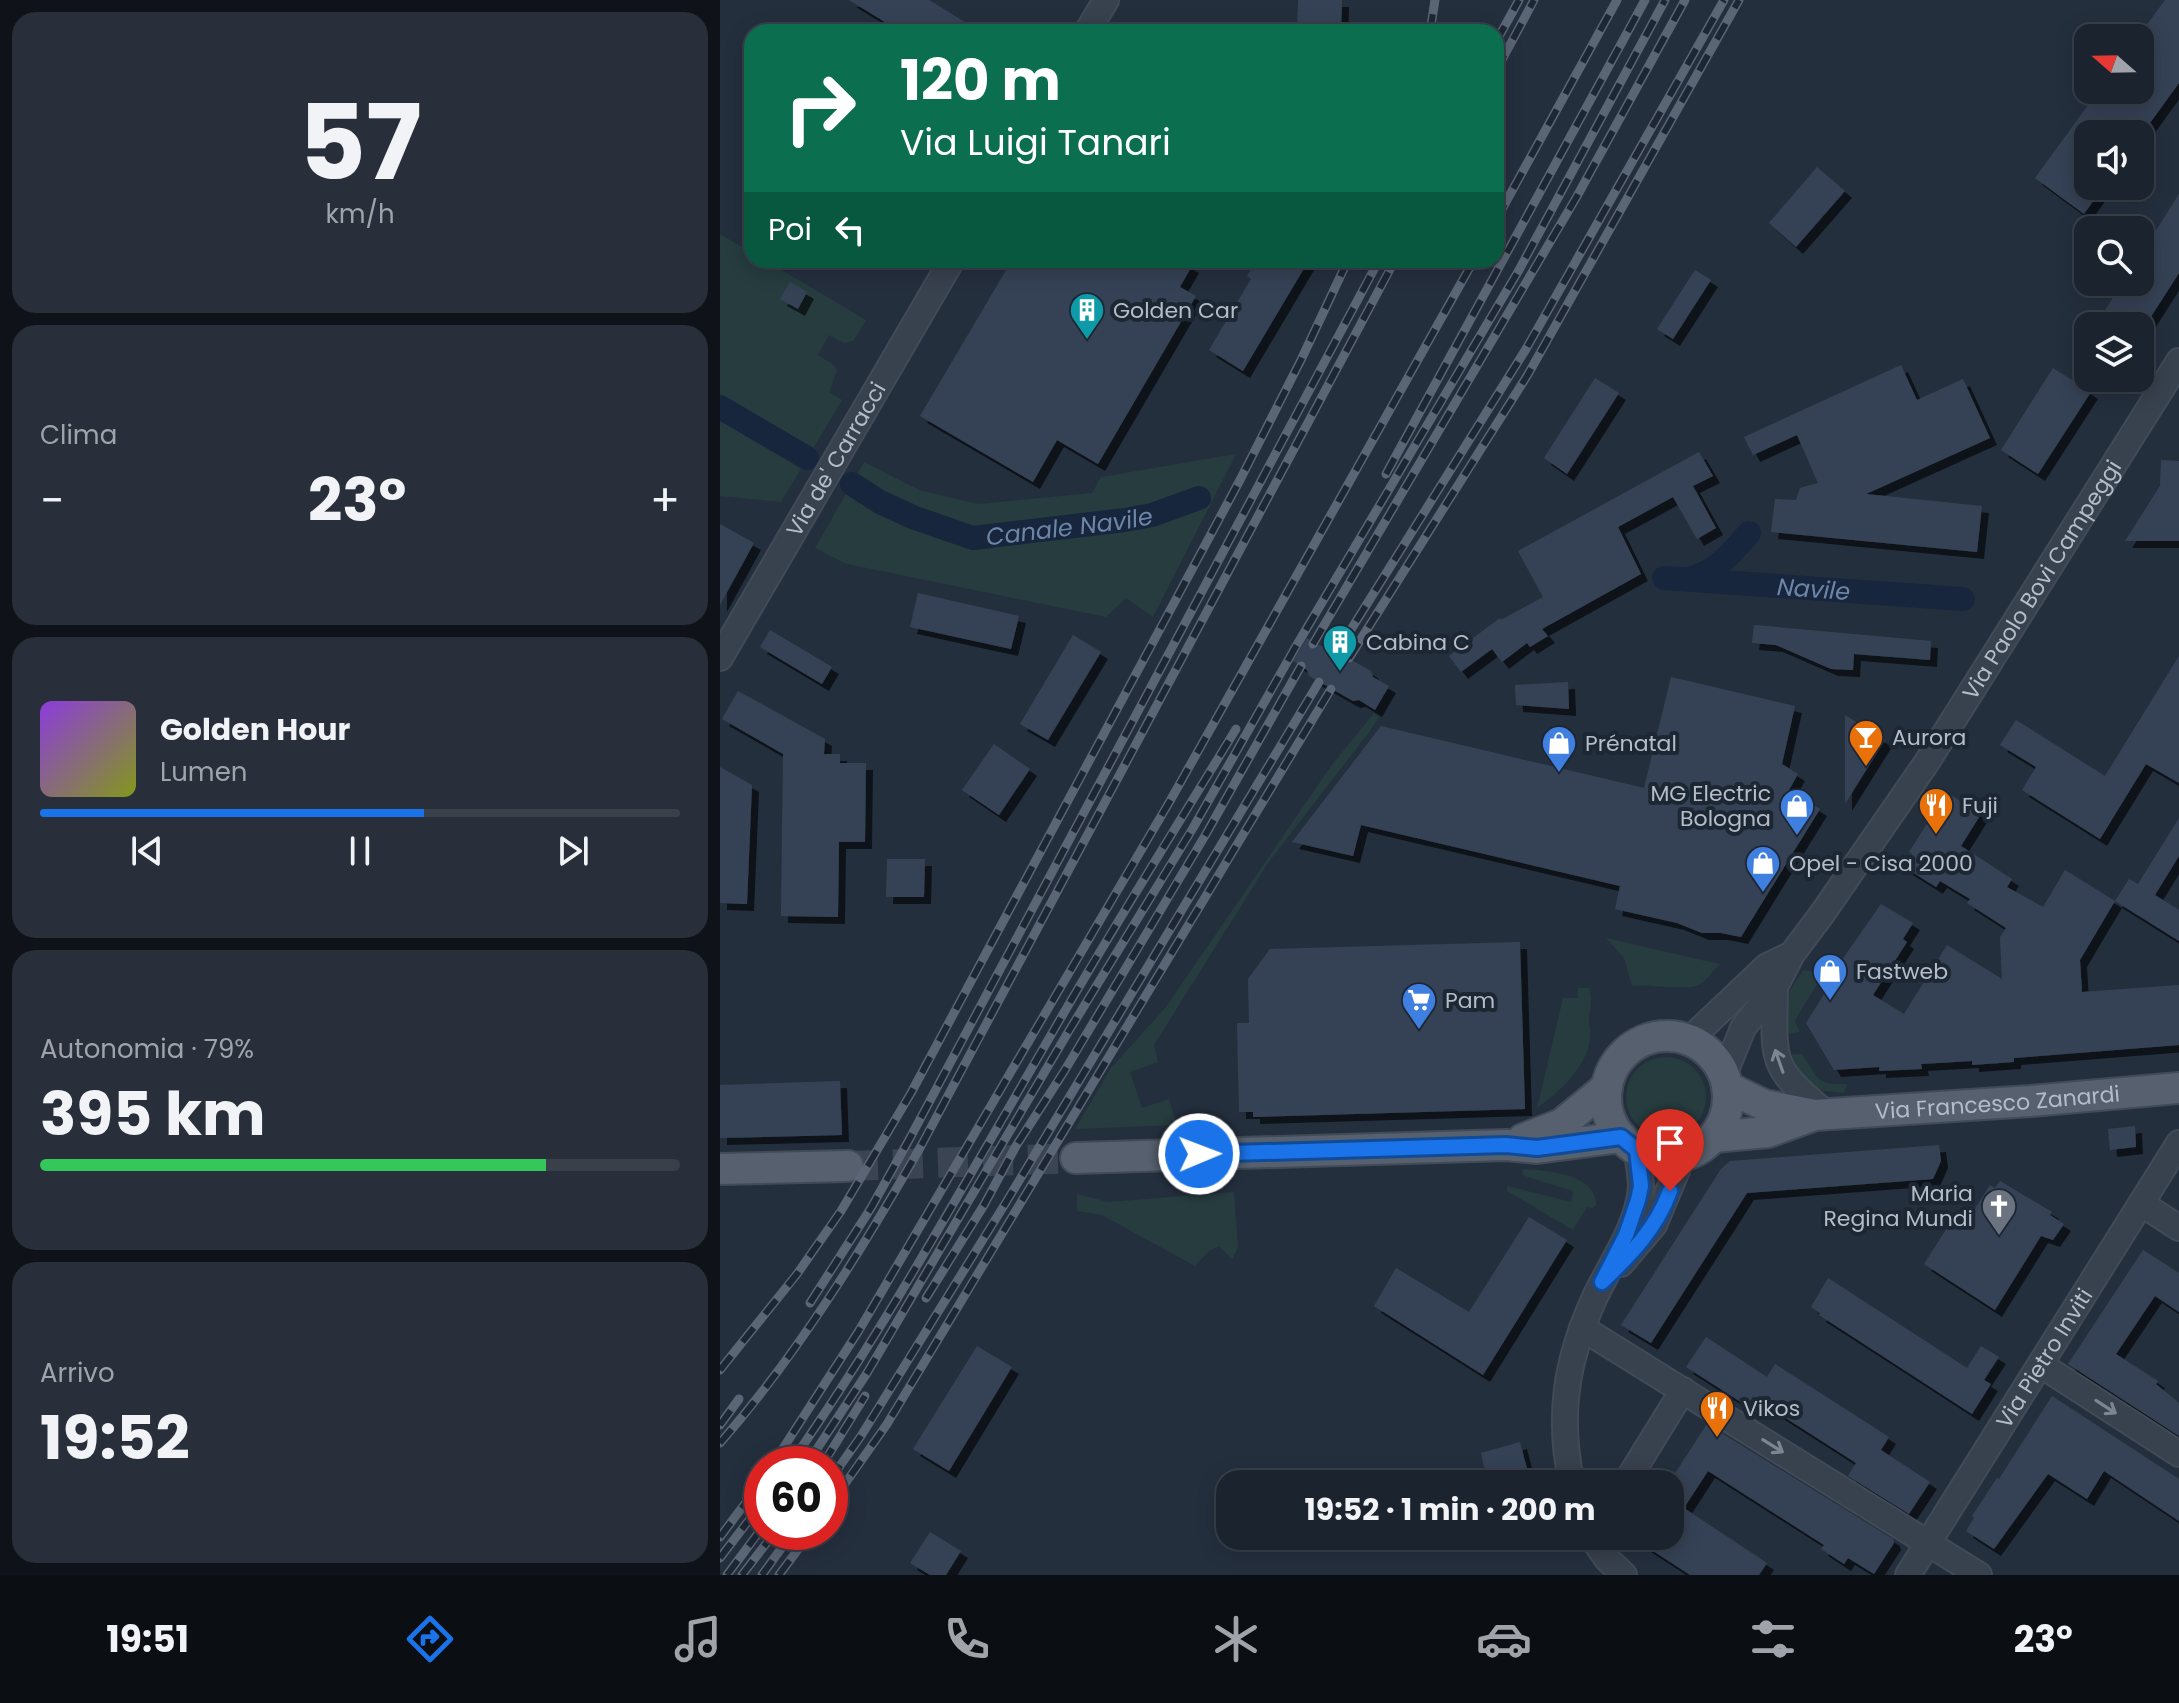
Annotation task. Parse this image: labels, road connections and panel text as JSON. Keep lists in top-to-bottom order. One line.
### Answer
{"streets":{"main road":["Via Francesco Zanardi"],"street":["Via de' Carracci","Via Paolo Bovi Campeggi","Via Pietro Inviti"]},"crossings":[["Via Paolo Bovi Campeggi","Via Francesco Zanardi"]],"water":["Canale Navile","Navile"],"places":{"building":["Golden Car","Cabina C"],"bar":["Aurora"],"shop":["Prénatal","MG Electric Bologna","Opel - Cisa 2000","Fastweb"],"restaurant":["Fuji","Vikos"],"supermarket":["Pam"],"church":["Maria Regina Mundi"]},"north":"left","page":{"tile":[["57","km/h"],"Clima",["Autonomia · 79%","395 km"],["Arrivo","19:52"]],"turn":["120 m","Via Luigi Tanari"],"then":"Poi","heat":["−","23°","+"],"song":["Golden Hour","Lumen"],"limit":"60","trip":"19:52 · 1 min · 200 m","tabs":["19:51","23°"]}}
